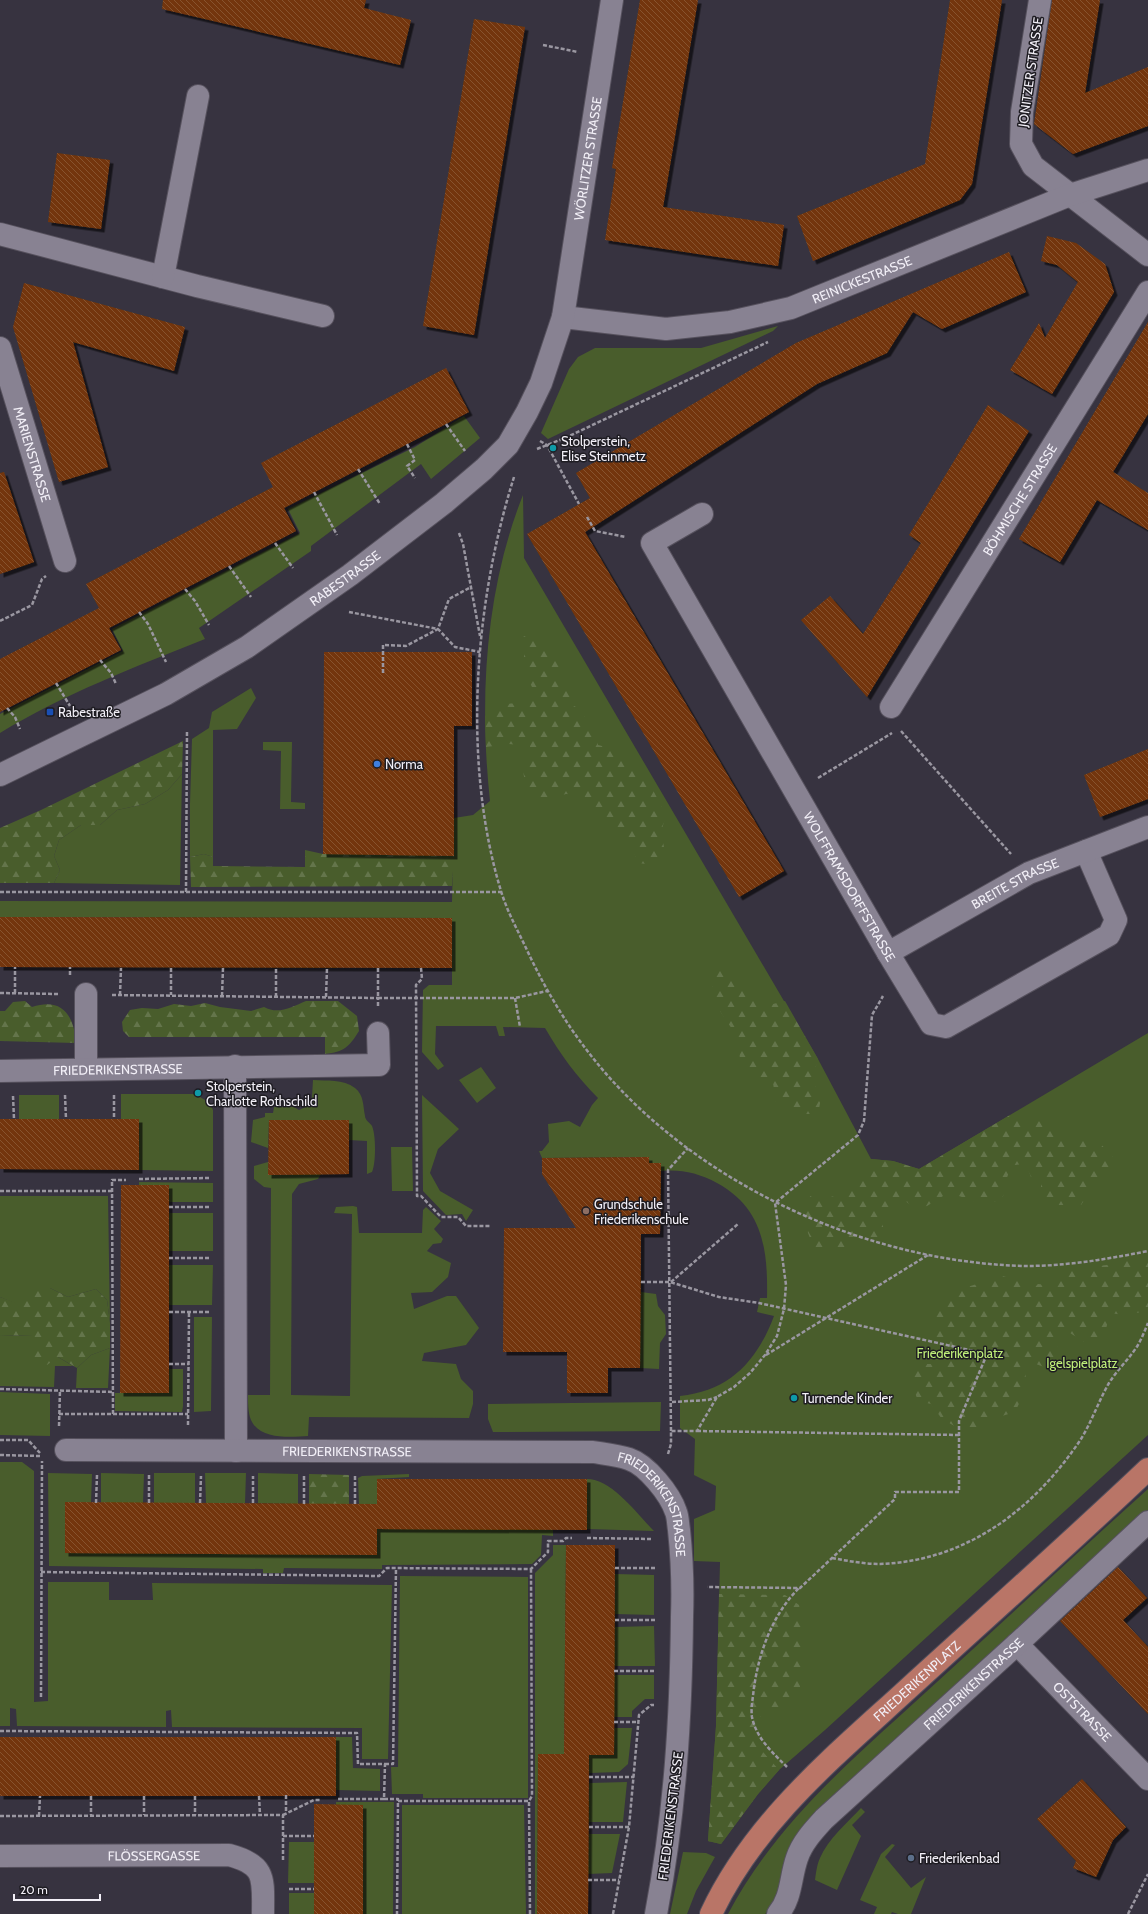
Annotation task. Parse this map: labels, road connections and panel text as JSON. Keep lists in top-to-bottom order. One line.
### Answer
{"streets":{"main road":["FRIEDERIKENPLATZ"],"street":["JONITZER STRASSE","WÖRLITZER STRASSE","REINICKESTRASSE","MARIENSTRASSE","BÖHMISCHE STRASSE","RABESTRASSE","BREITE STRASSE","WOLFFRAMSDORFFSTRASSE","FRIEDERIKENSTRASSE","OSTSTRASSE","FLÖSSERGASSE"]},"crossings":[["JONITZER STRASSE","REINICKESTRASSE"],["WÖRLITZER STRASSE","REINICKESTRASSE"],["WÖRLITZER STRASSE","RABESTRASSE"],["REINICKESTRASSE","RABESTRASSE"],["BREITE STRASSE","WOLFFRAMSDORFFSTRASSE"],["FRIEDERIKENSTRASSE","OSTSTRASSE"]],"parks":["Friederikenplatz","Igelspielplatz"],"places":{"other":["Stolperstein, Elise Steinmetz","Norma","Stolperstein, Charlotte Rothschild","Grundschule Friederikenschule","Turnende Kinder","Friederikenbad"],"transit":["Rabestraße"]},"scale_bar":"20 m"}
